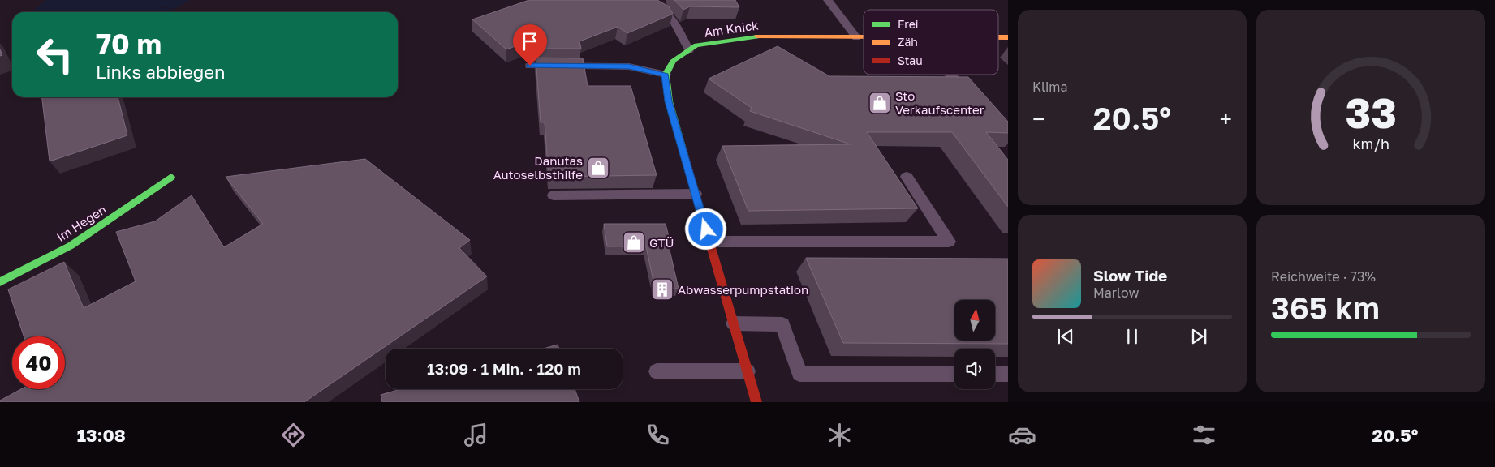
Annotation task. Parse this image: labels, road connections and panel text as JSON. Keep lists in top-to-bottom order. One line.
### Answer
{"streets":{"street":["Am Knick","Im Hegen"]},"places":{"shop":["Sto Verkaufscenter","Danutas Autoselbsthilfe","GTÜ"],"building":["Abwasserpumpstation"]},"legend":["Frei","Zäh","Stau"],"north":"top","page":{"tile":["Klima",["Reichweite · 73%","365 km"]],"turn":["70 m","Links abbiegen"],"heat":["−","20.5°","+"],"song":["Slow Tide","Marlow"],"limit":"40","trip":"13:09 · 1 Min. · 120 m","tabs":["13:08","20.5°"],"gauge":["33","km/h"]}}
